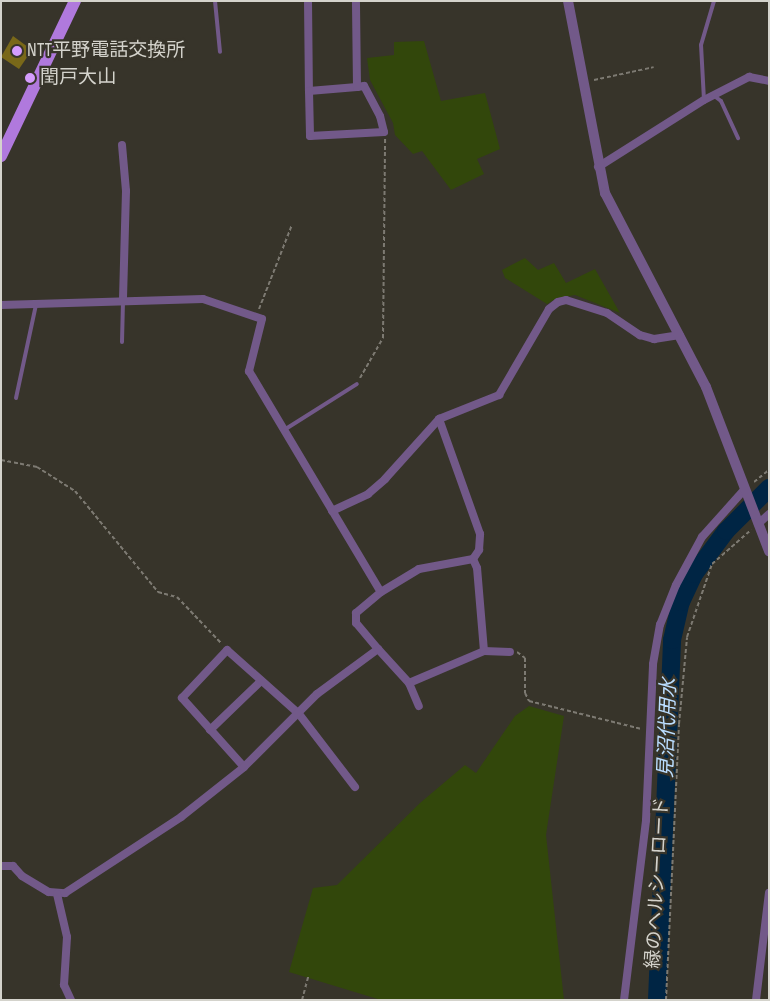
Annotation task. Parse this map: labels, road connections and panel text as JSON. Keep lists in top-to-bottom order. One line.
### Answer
{"streets":{"path":["緑のヘルシーロード"]},"water":["見沼代用水"],"places":["NTT平野電話交換所","閏戸大山"]}
